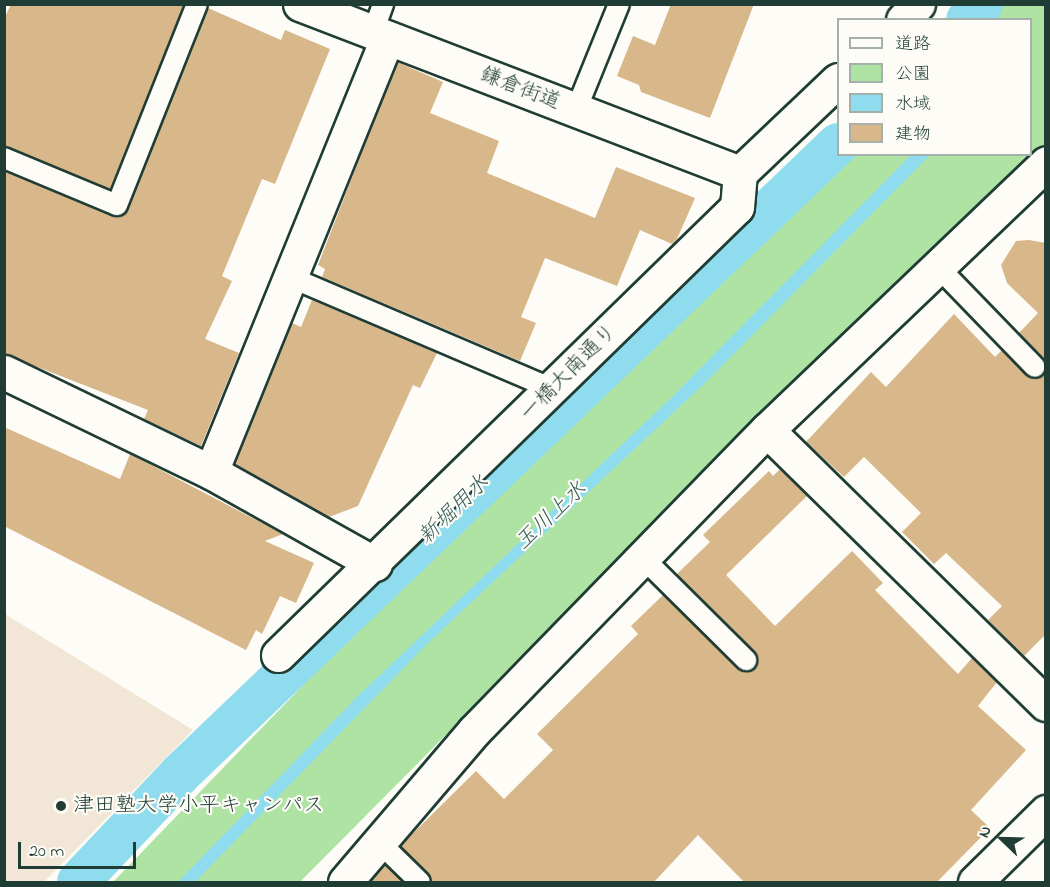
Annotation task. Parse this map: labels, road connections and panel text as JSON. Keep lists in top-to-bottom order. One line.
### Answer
{"streets":{"street":["鎌倉街道","一橋大南通り"]},"crossings":[["鎌倉街道","一橋大南通り"]],"water":["新堀用水","玉川上水"],"places":["津田塾大学小平キャンパス"],"legend":["道路","公園","水域","建物"],"scale_bar":"20 m","north":"top left"}
